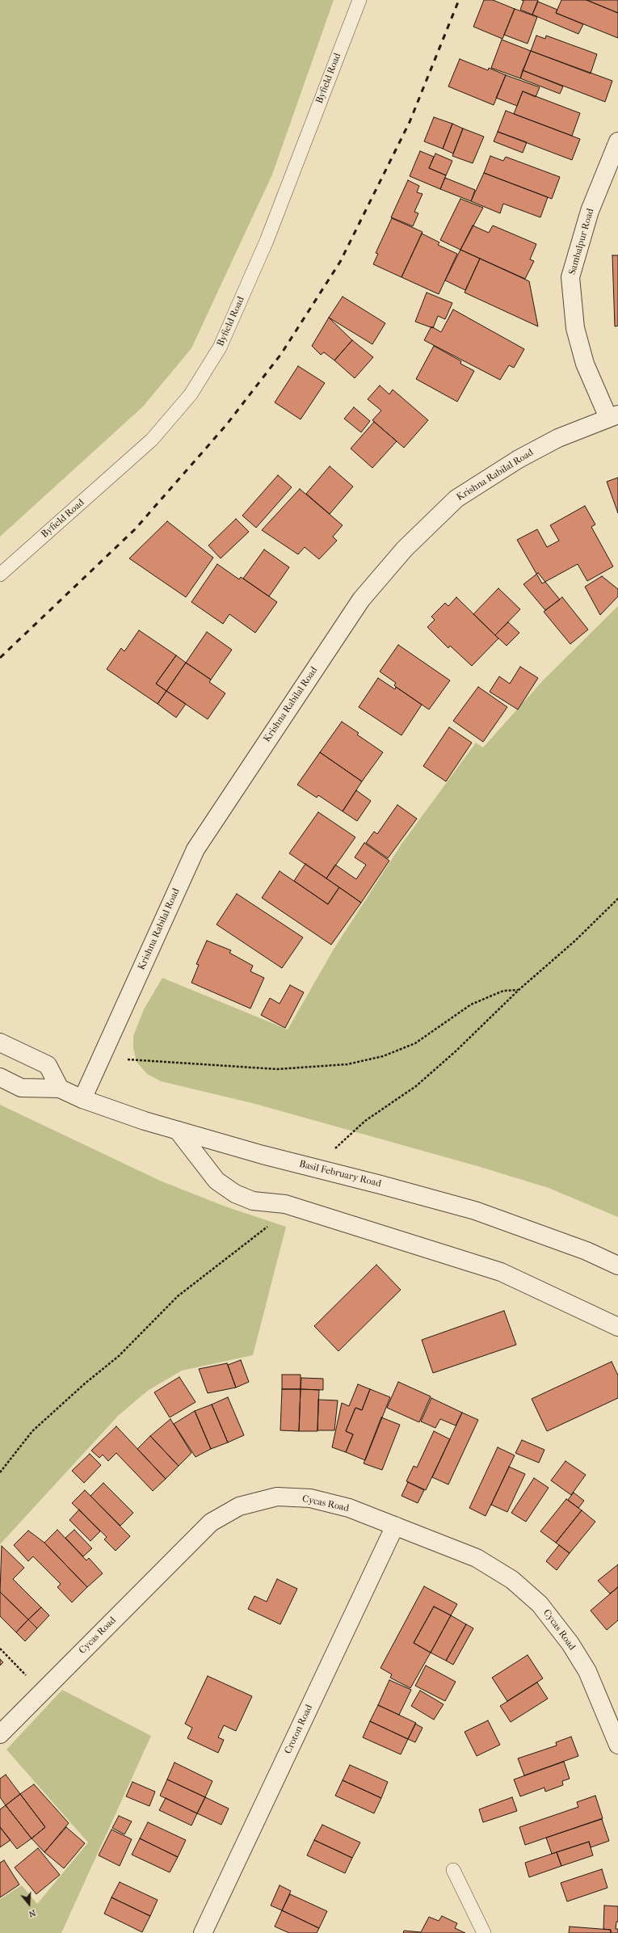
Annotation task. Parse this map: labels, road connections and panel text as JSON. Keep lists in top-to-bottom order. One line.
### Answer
{"streets":{"street":["Sambalpur Road","Krishna Rabilal Road","Basil February Road","Cycas Road","Croton Road"],"lane":["Byfield Road"]},"crossings":[["Sambalpur Road","Krishna Rabilal Road"],["Krishna Rabilal Road","Basil February Road"],["Cycas Road","Croton Road"]],"north":"bottom"}
